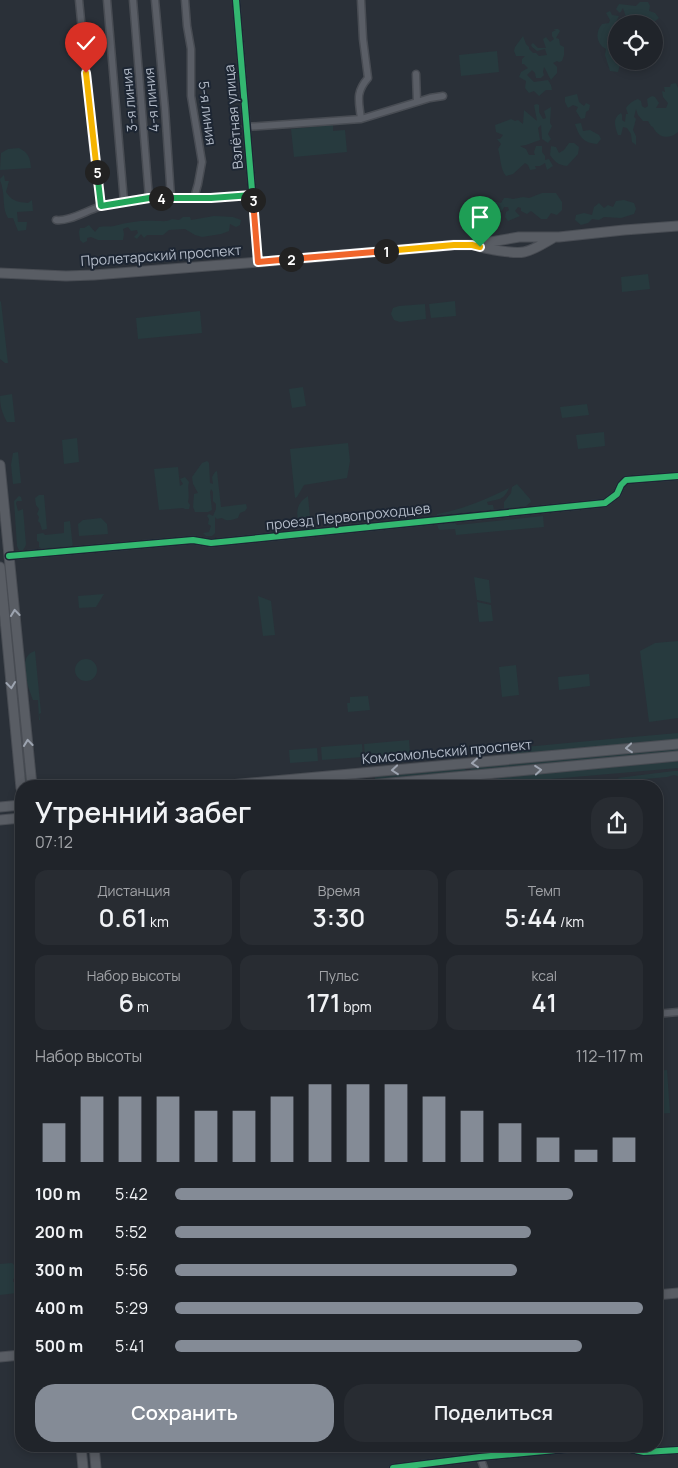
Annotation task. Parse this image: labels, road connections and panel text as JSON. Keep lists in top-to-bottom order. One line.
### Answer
{"streets":{"main road":["Пролетарский проспект","Комсомольский проспект"],"street":["3-я линия","4-я линия","5-я линия","Взлётная улица","проезд Первопроходцев"]},"crossings":[["Взлётная улица","Пролетарский проспект"]],"page":{"pins":["5","4","3","1","2"],"heading":["Утренний забег","07:12"],"stats":[["Дистанция","0.61 km"],["Время","3:30"],["Темп","5:44 /km"],["Набор высоты","6 m"],["Пульс","171 bpm"],["kcal","41"]],"chart":["Набор высоты","112–117 m"],"list":[{"name":"100 m","note":"5:42"},{"name":"200 m","note":"5:52"},{"name":"300 m","note":"5:56"},{"name":"400 m","note":"5:29"},{"name":"500 m","note":"5:41"}],"buttons":["Сохранить","Поделиться"]}}
